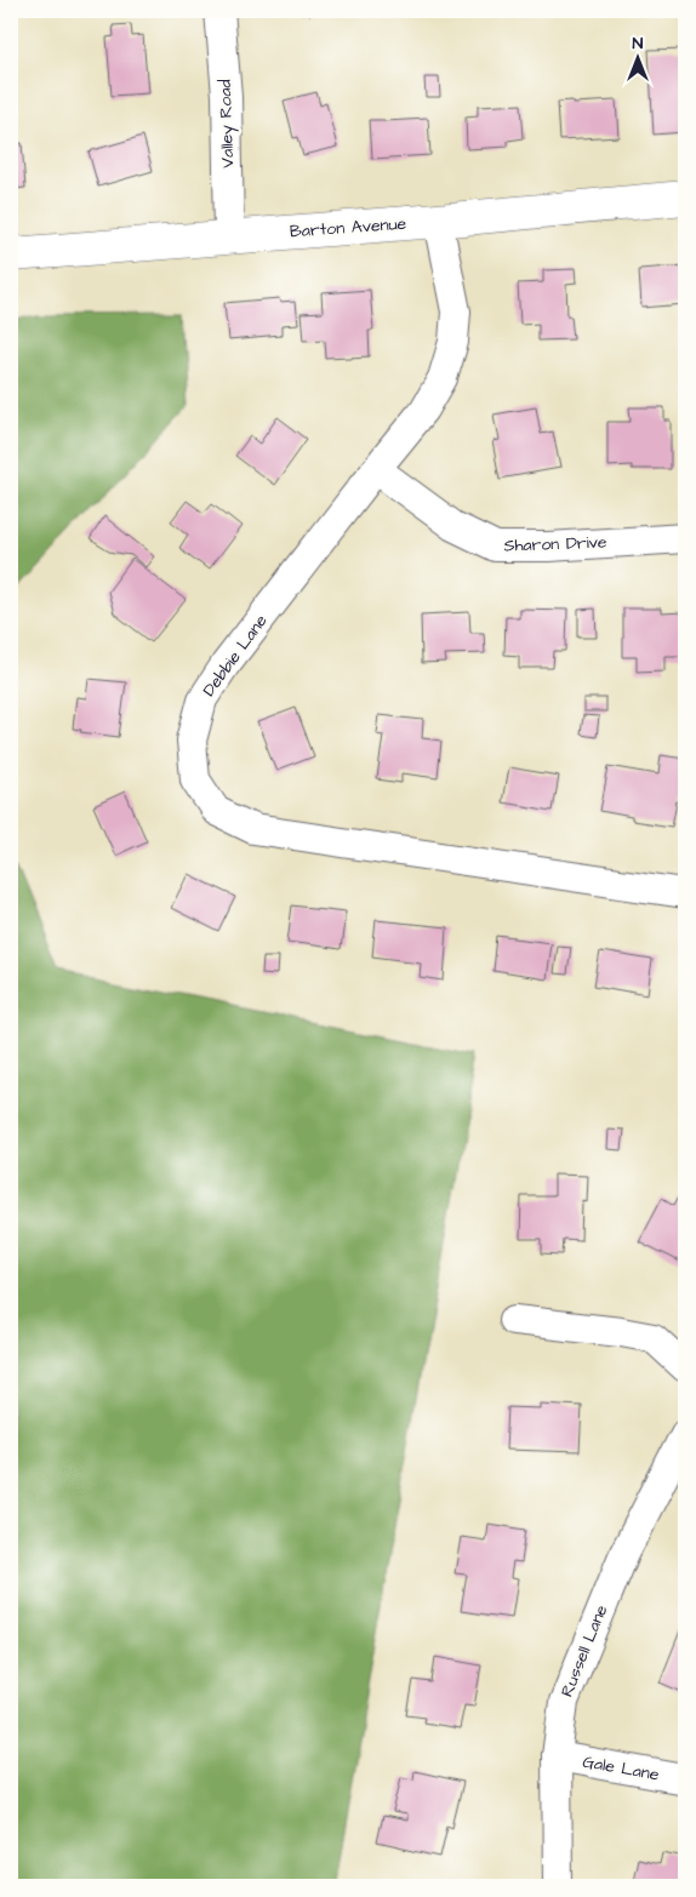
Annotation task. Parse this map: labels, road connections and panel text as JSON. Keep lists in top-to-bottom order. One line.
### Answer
{"streets":{"street":["Valley Road","Barton Avenue","Sharon Drive","Debbie Lane","Russell Lane","Gale Lane"]},"crossings":[["Valley Road","Barton Avenue"],["Barton Avenue","Debbie Lane"],["Sharon Drive","Debbie Lane"],["Russell Lane","Gale Lane"]],"north":"top"}
